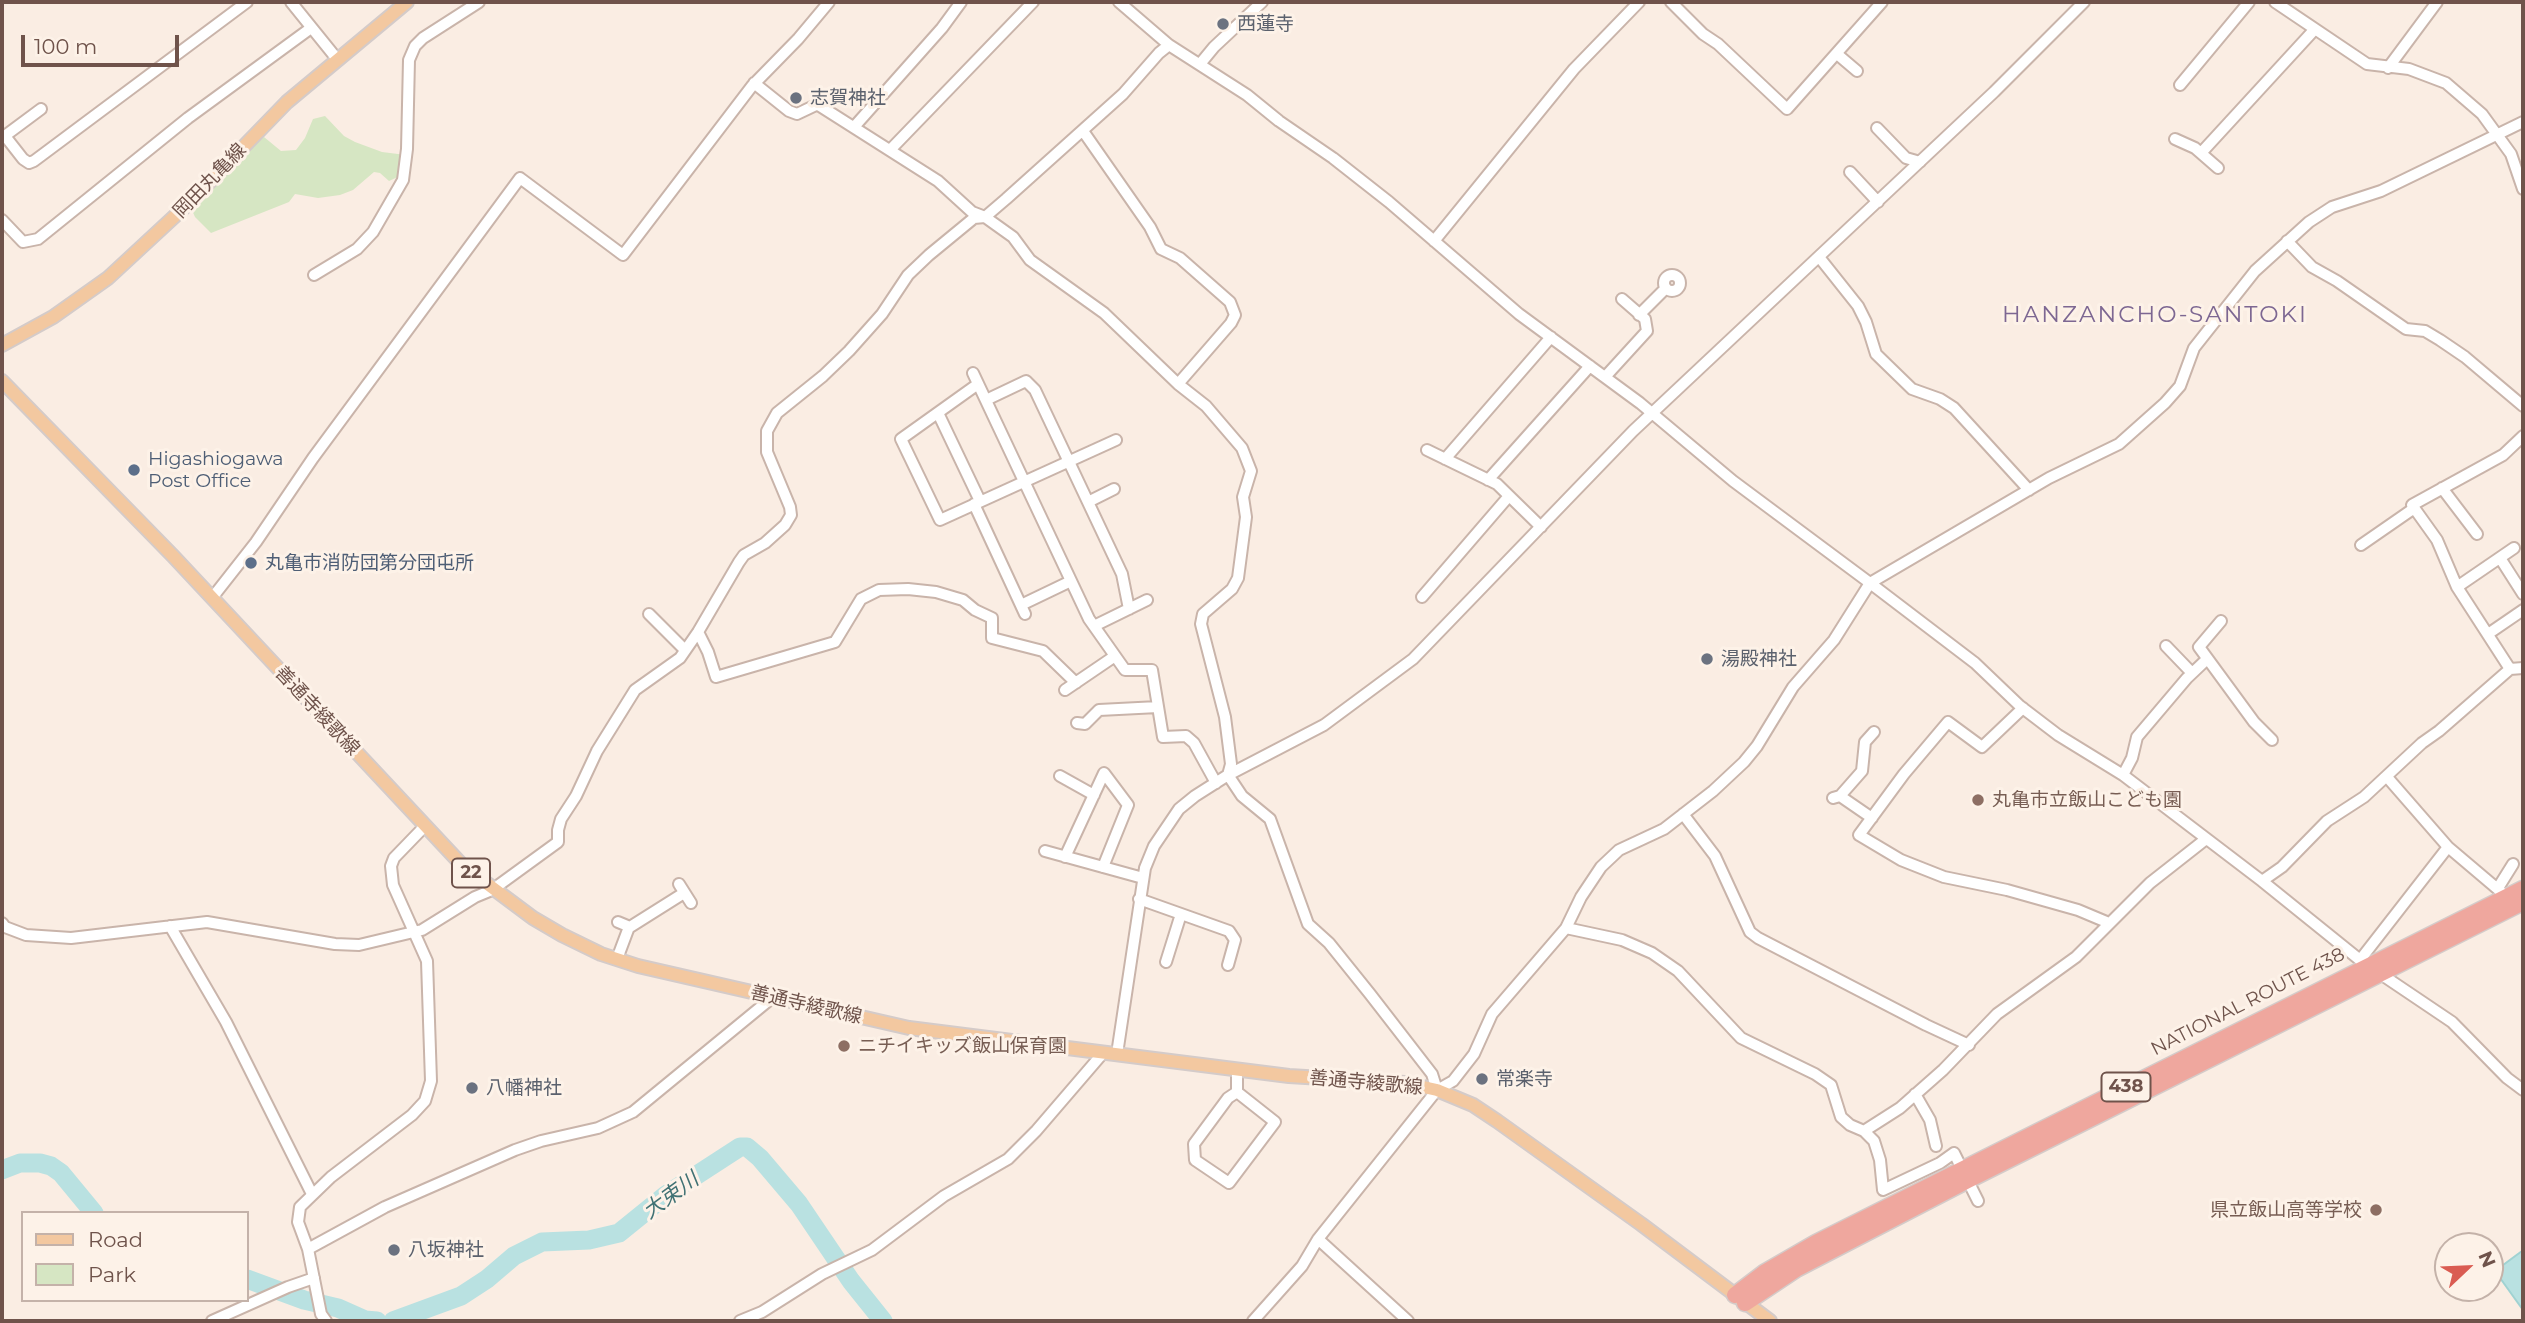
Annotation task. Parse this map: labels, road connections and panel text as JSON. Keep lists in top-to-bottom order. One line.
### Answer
{"streets":{"highway":["NATIONAL ROUTE 438","438"],"main road":["岡田丸亀線","善通寺綾歌線","22"]},"crossings":[["善通寺綾歌線","NATIONAL ROUTE 438"]],"districts":["HANZANCHO-SANTOKI"],"water":["大束川"],"places":["西蓮寺","志賀神社","Higashiogawa Post Office","丸亀市消防団第分団屯所","湯殿神社","丸亀市立飯山こども園","ニチイキッズ飯山保育園","常楽寺","八幡神社","県立飯山高等学校","八坂神社"],"legend":["Road","Park"],"scale_bar":"100 m","north":"top right"}
